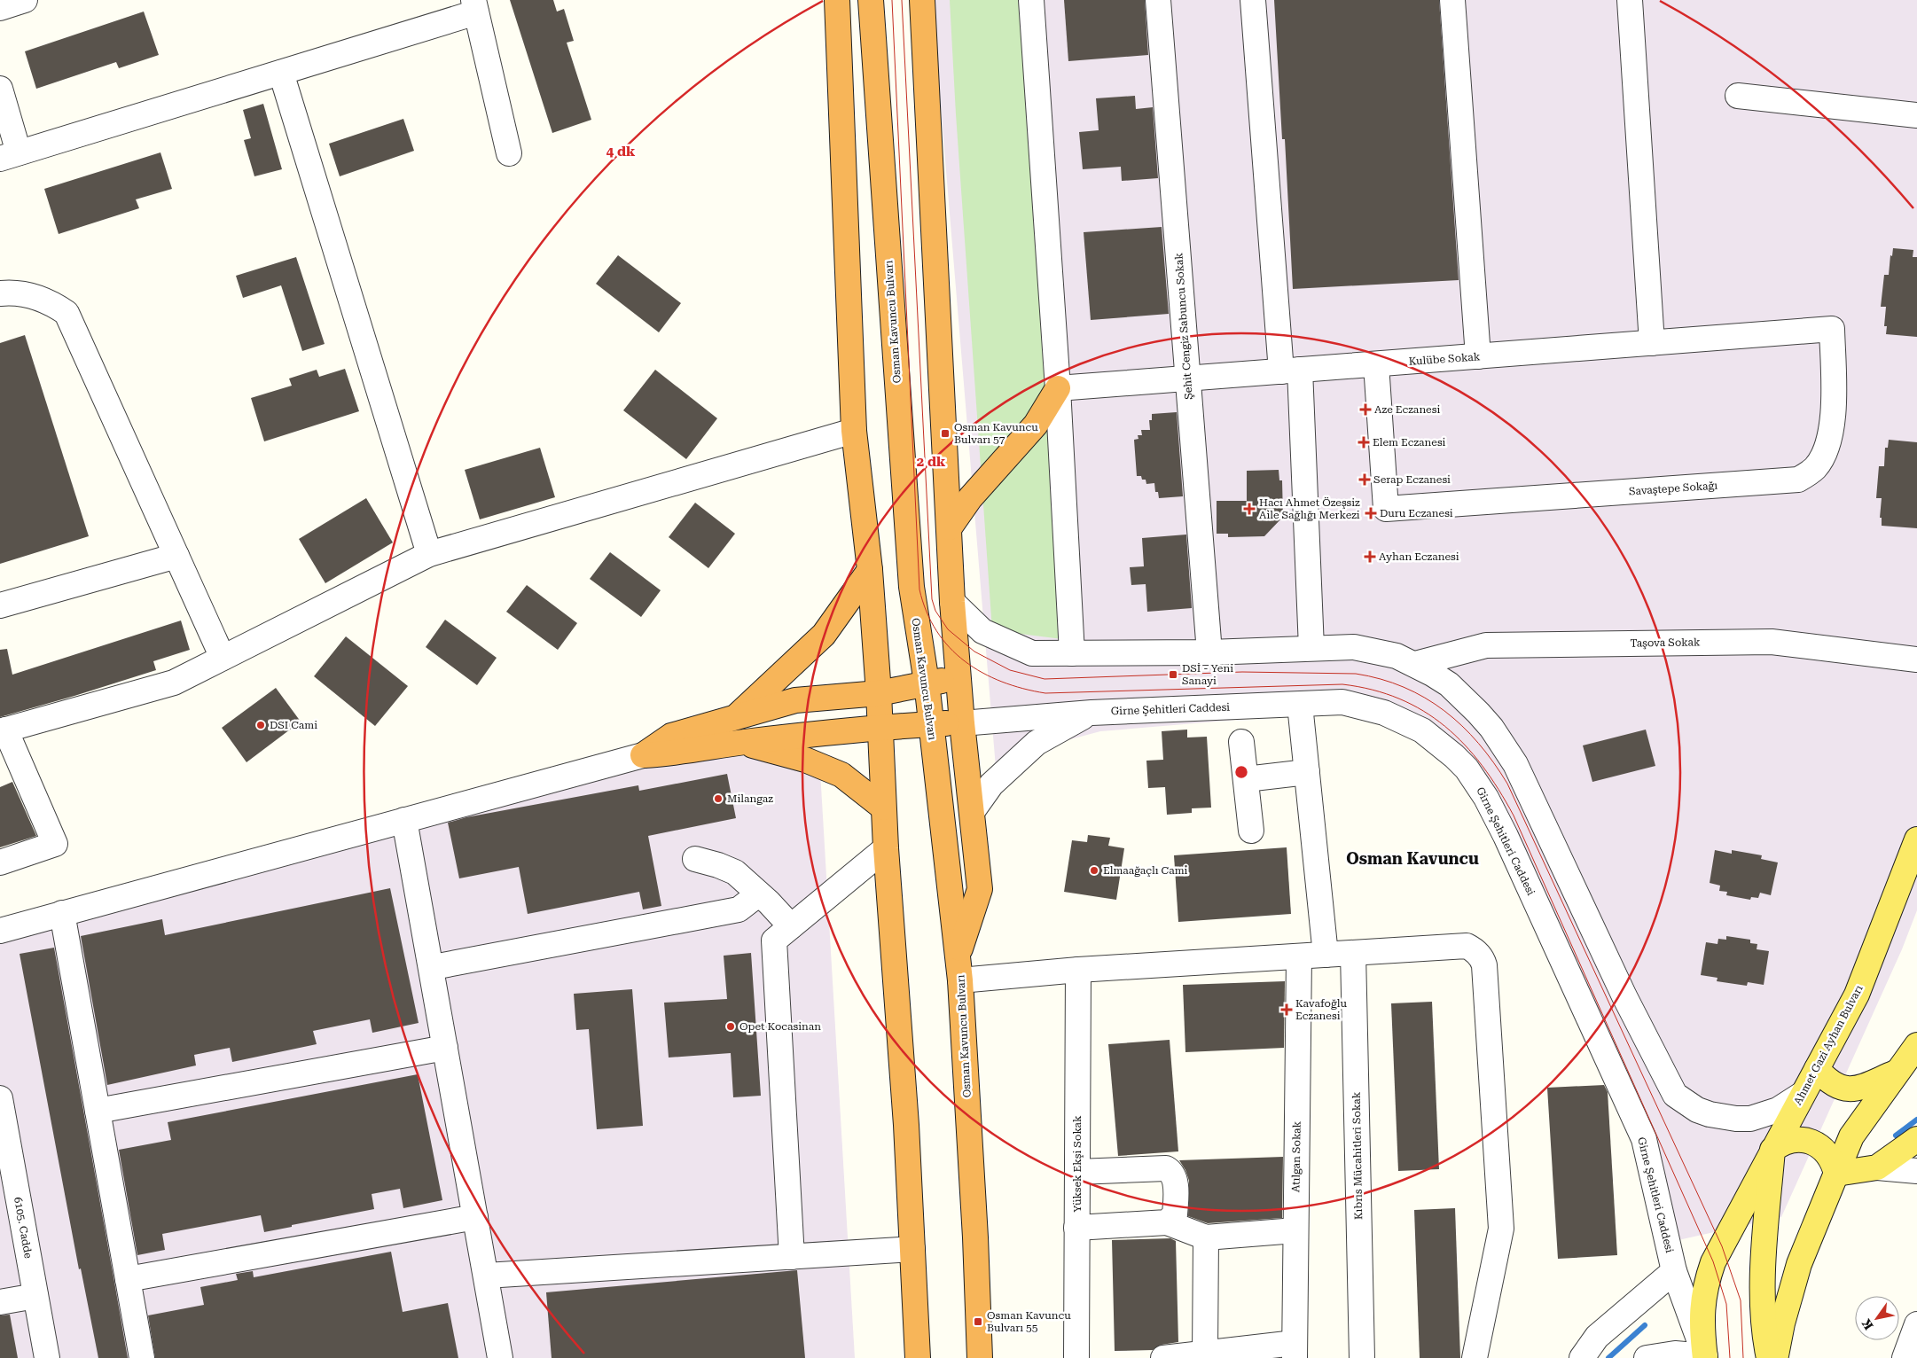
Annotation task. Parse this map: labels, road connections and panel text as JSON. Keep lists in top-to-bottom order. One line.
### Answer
{"streets":{"highway":["Osman Kavuncu Bulvarı"],"main road":["Ahmet Gazi Ayhan Bulvarı"],"street":["Şehit Cengiz Sabuncu Sokak","Kulübe Sokak","Savaştepe Sokağı","Taşova Sokak","Girne Şehitleri Caddesi","Kıbrıs Mücahitleri Sokak","Atılgan Sokak","Yüksek Ekşi Sokak","6105. Cadde"]},"crossings":[["Şehit Cengiz Sabuncu Sokak","Kulübe Sokak"],["Kulübe Sokak","Savaştepe Sokağı"],["Girne Şehitleri Caddesi","Ahmet Gazi Ayhan Bulvarı"]],"districts":["Osman Kavuncu"],"places":{"health":["Aze Eczanesi","Elem Eczanesi","Serap Eczanesi","Hacı Ahmet Özeşsiz Aile Sağlığı Merkezi","Duru Eczanesi","Ayhan Eczanesi","Kavafoğlu Eczanesi"],"transit":["Osman Kavuncu Bulvarı 57","DSİ - Yeni Sanayi","Osman Kavuncu Bulvarı 55"],"other":["DSI Cami","Milangaz","Elmaağaçlı Cami","Opet Kocasinan"]},"north":"bottom left","rings":["4 dk","2 dk"]}
